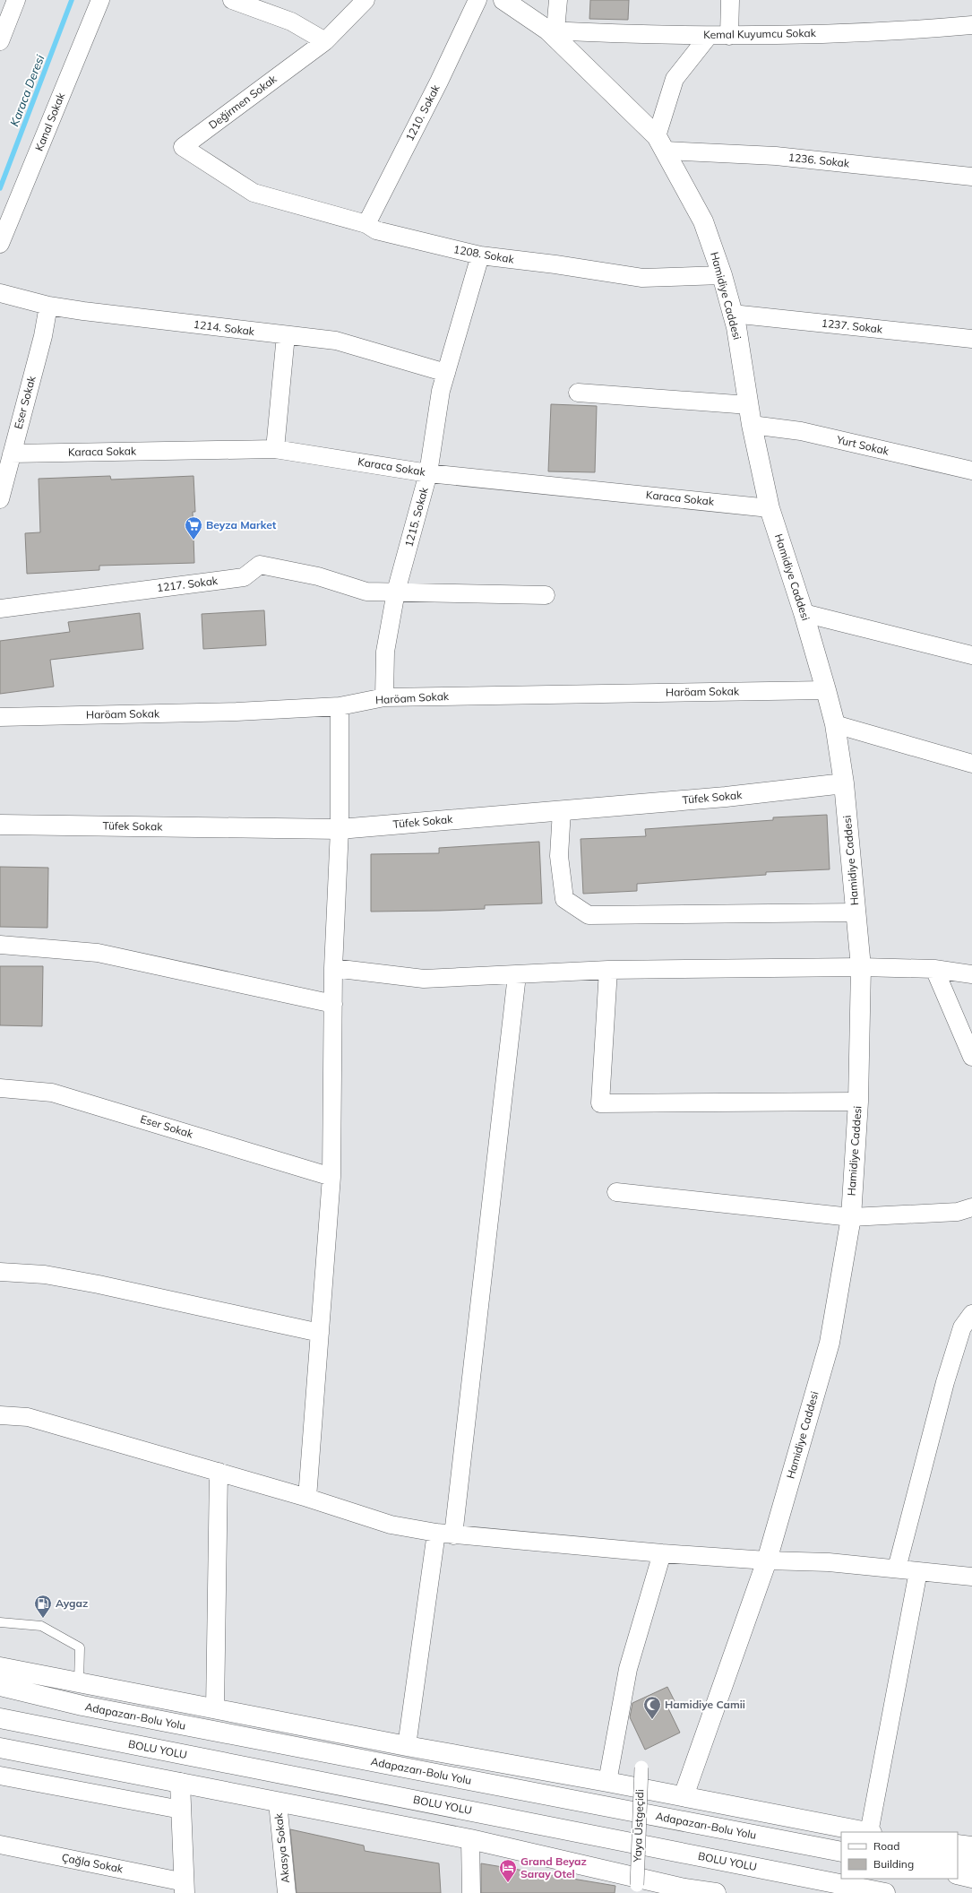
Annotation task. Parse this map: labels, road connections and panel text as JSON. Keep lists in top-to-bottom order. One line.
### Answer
{"streets":{"main road":["Hamidiye Caddesi","Tüfek Sokak","Adapazarı-Bolu Yolu","BOLU YOLU"],"street":["Kemal Kuyumcu Sokak","Değirmen Sokak","1210. Sokak","Kanal Sokak","1236. Sokak","1208. Sokak","1237. Sokak","1214. Sokak","Eser Sokak","Yurt Sokak","Karaca Sokak","1215. Sokak","1217. Sokak","Haröam Sokak","Yaya Üstgeçidi","Akasya Sokak","Çağla Sokak"]},"crossings":[["Kemal Kuyumcu Sokak","Hamidiye Caddesi"],["Değirmen Sokak","1208. Sokak"],["1210. Sokak","1208. Sokak"],["1236. Sokak","Hamidiye Caddesi"],["1208. Sokak","Hamidiye Caddesi"],["1208. Sokak","1215. Sokak"],["Hamidiye Caddesi","1237. Sokak"],["Hamidiye Caddesi","Yurt Sokak"],["Hamidiye Caddesi","Karaca Sokak"],["Hamidiye Caddesi","Haröam Sokak"],["Hamidiye Caddesi","Tüfek Sokak"],["1214. Sokak","Eser Sokak"],["1214. Sokak","1215. Sokak"],["Eser Sokak","Karaca Sokak"],["Karaca Sokak","1215. Sokak"],["1215. Sokak","1217. Sokak"],["1215. Sokak","Haröam Sokak"]],"water":["Karaca Deresi"],"places":{"supermarket":["Beyza Market"],"fuel station":["Aygaz"],"mosque":["Hamidiye Camii"],"hotel":["Grand Beyaz Saray Otel"]},"legend":["Road","Building"]}
